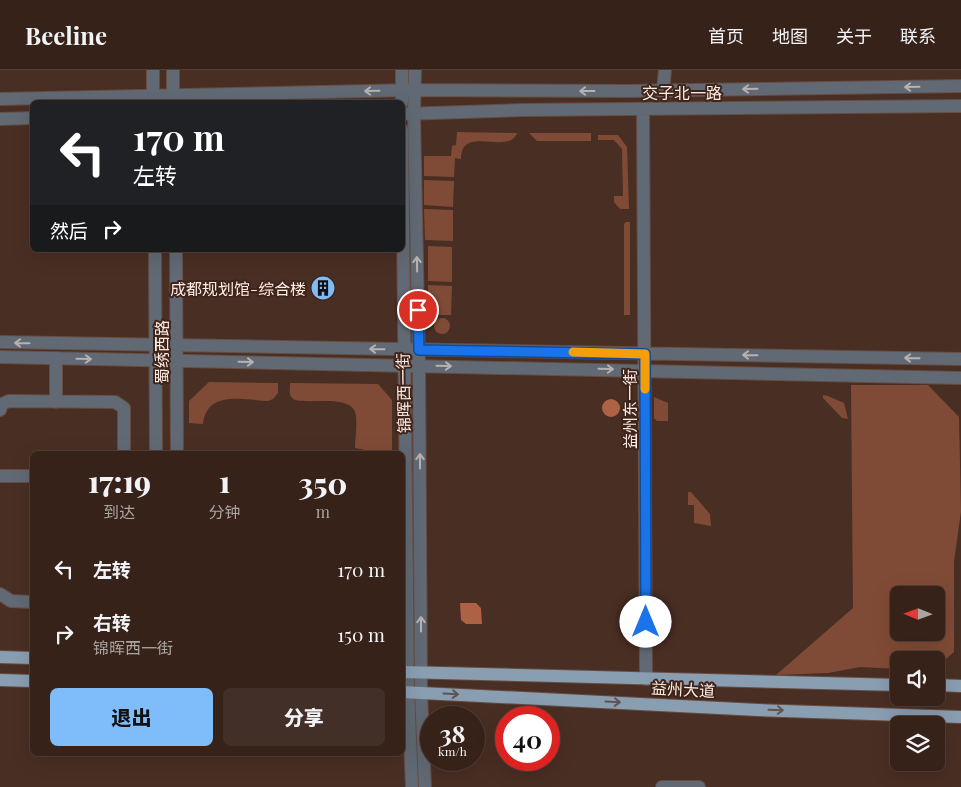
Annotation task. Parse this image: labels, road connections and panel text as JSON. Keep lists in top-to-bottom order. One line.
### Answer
{"streets":{"main road":["益州大道"],"street":["交子北一路","蜀绣西路","锦晖西一街","益州东一街"]},"crossings":[["交子北一路","锦晖西一街"],["交子北一路","益州东一街"],["锦晖西一街","益州大道"],["益州东一街","益州大道"]],"places":{"building":["成都规划馆-综合楼"]},"north":"left","page":{"header":"Beeline","nav":["首页","地图","关于","联系"],"turn":["170 m","左转"],"then":"然后","eta":["17:19","到达","1","分钟","350","m"],"list":[{"name":"左转","value":"170 m"},{"name":"右转","note":"锦晖西一街","value":"150 m"}],"buttons":["退出","分享"],"speed":"38 km/h","limit":"40"}}
